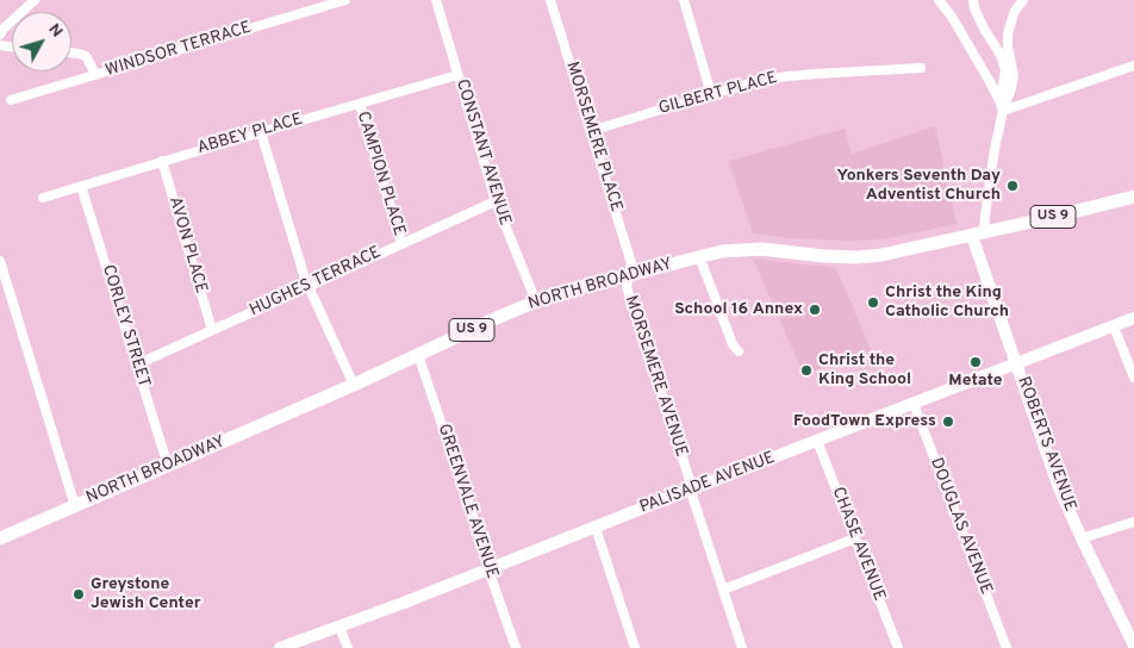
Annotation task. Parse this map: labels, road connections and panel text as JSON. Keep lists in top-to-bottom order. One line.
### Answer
{"streets":{"main road":["US 9","NORTH BROADWAY"],"street":["WINDSOR TERRACE","GILBERT PLACE","ABBEY PLACE","MORSEMERE PLACE","CONSTANT AVENUE","CAMPION PLACE","AVON PLACE","HUGHES TERRACE","CORLEY STREET","MORSEMERE AVENUE","ROBERTS AVENUE","PALISADE AVENUE","GREENVALE AVENUE","DOUGLAS AVENUE","CHASE AVENUE"]},"crossings":[["GILBERT PLACE","MORSEMERE PLACE"],["ABBEY PLACE","CONSTANT AVENUE"],["ABBEY PLACE","CAMPION PLACE"],["ABBEY PLACE","AVON PLACE"],["ABBEY PLACE","CORLEY STREET"],["MORSEMERE PLACE","NORTH BROADWAY"],["MORSEMERE PLACE","MORSEMERE AVENUE"],["CONSTANT AVENUE","HUGHES TERRACE"],["CONSTANT AVENUE","NORTH BROADWAY"],["CAMPION PLACE","HUGHES TERRACE"],["AVON PLACE","HUGHES TERRACE"],["HUGHES TERRACE","CORLEY STREET"],["NORTH BROADWAY","CORLEY STREET"],["NORTH BROADWAY","MORSEMERE AVENUE"],["NORTH BROADWAY","ROBERTS AVENUE"],["NORTH BROADWAY","GREENVALE AVENUE"],["MORSEMERE AVENUE","PALISADE AVENUE"],["ROBERTS AVENUE","PALISADE AVENUE"],["PALISADE AVENUE","GREENVALE AVENUE"],["PALISADE AVENUE","DOUGLAS AVENUE"],["PALISADE AVENUE","CHASE AVENUE"]],"places":["Yonkers Seventh Day Adventist Church","Christ the King Catholic Church","School 16 Annex","Metate","Christ the King School","FoodTown Express","Greystone Jewish Center"],"north":"top right"}
